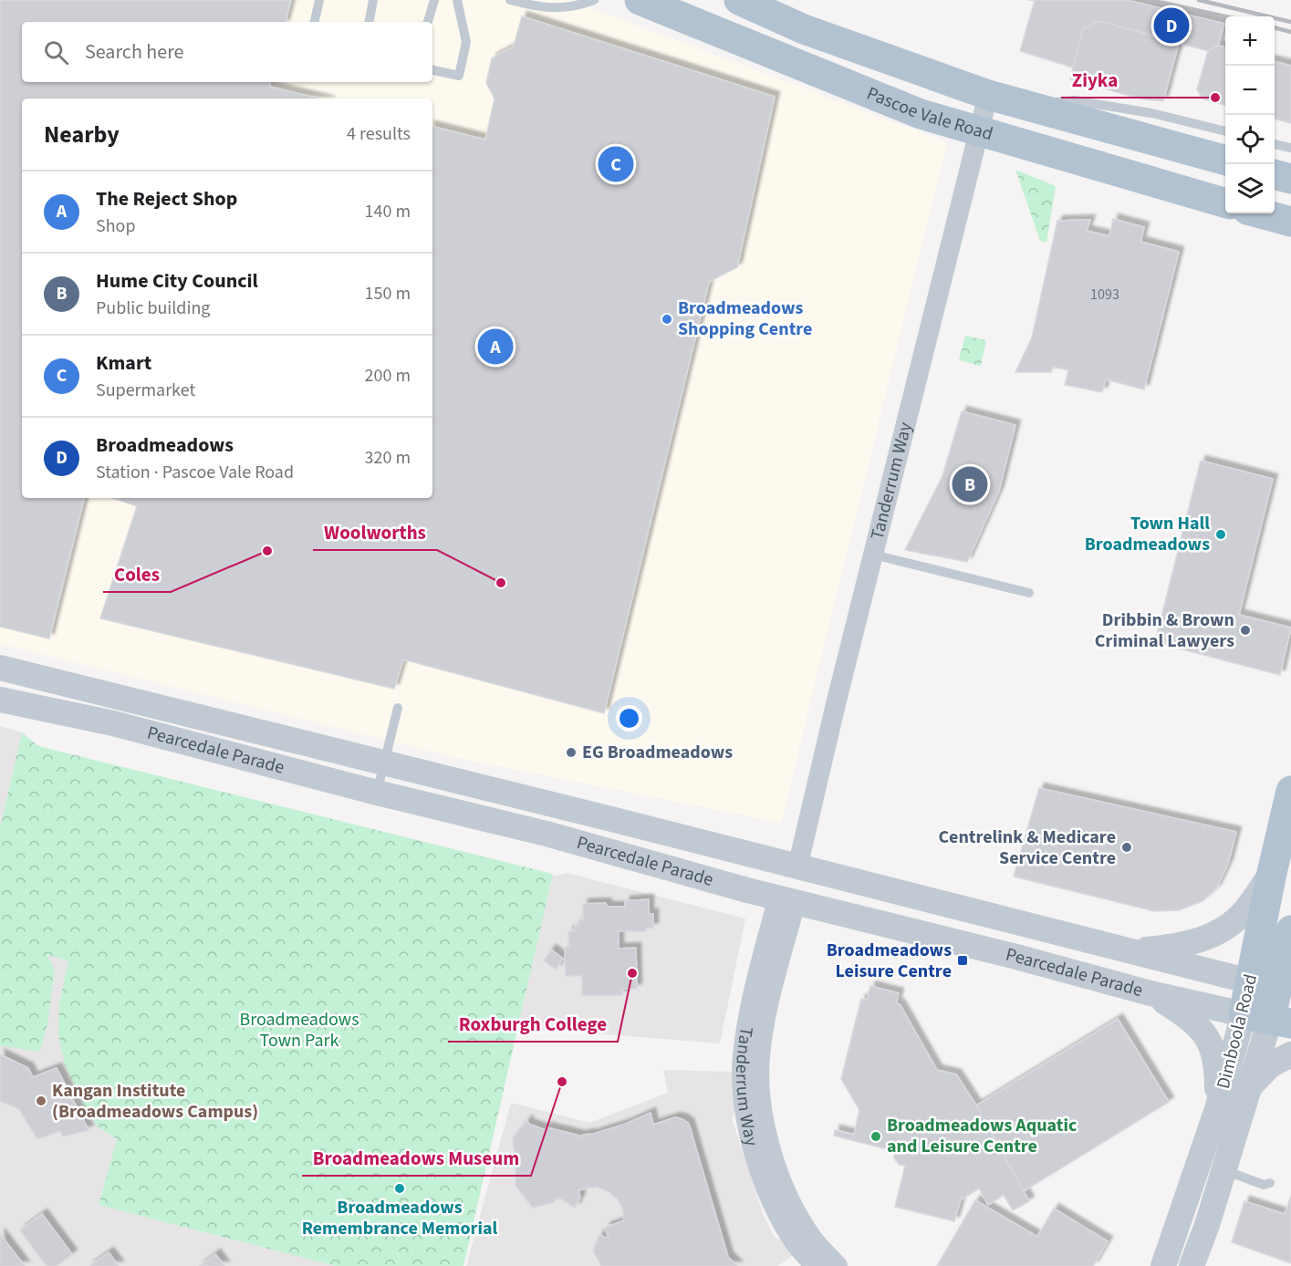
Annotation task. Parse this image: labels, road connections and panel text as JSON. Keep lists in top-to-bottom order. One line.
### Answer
{"streets":{"main road":["Pascoe Vale Road","Dimboola Road"],"street":["Tanderrum Way","Pearcedale Parade"]},"crossings":[["Pascoe Vale Road","Tanderrum Way"],["Tanderrum Way","Pearcedale Parade"],["Pearcedale Parade","Dimboola Road"]],"parks":["Broadmeadows Town Park"],"places":{"other":["Ziyka","Broadmeadows Shopping Centre","Town Hall Broadmeadows","Coles","Woolworths","Dribbin & Brown Criminal Lawyers","EG Broadmeadows","Centrelink & Medicare Service Centre","Roxburgh College","Broadmeadows Museum","Kangan Institute (Broadmeadows Campus)","Broadmeadows Aquatic and Leisure Centre","Broadmeadows Remembrance Memorial"],"transit":["Broadmeadows Leisure Centre"]},"house_numbers":["1093"],"page":{"pins":["D","C","A","B"],"map_buttons":["+","−"],"search":"Search here","heading":["Nearby","4 results"],"list":[{"mark":"A","name":"The Reject Shop","note":"Shop","value":"140 m"},{"mark":"B","name":"Hume City Council","note":"Public building","value":"150 m"},{"mark":"C","name":"Kmart","note":"Supermarket","value":"200 m"},{"mark":"D","name":"Broadmeadows","note":"Station · Pascoe Vale Road","value":"320 m"}]}}
